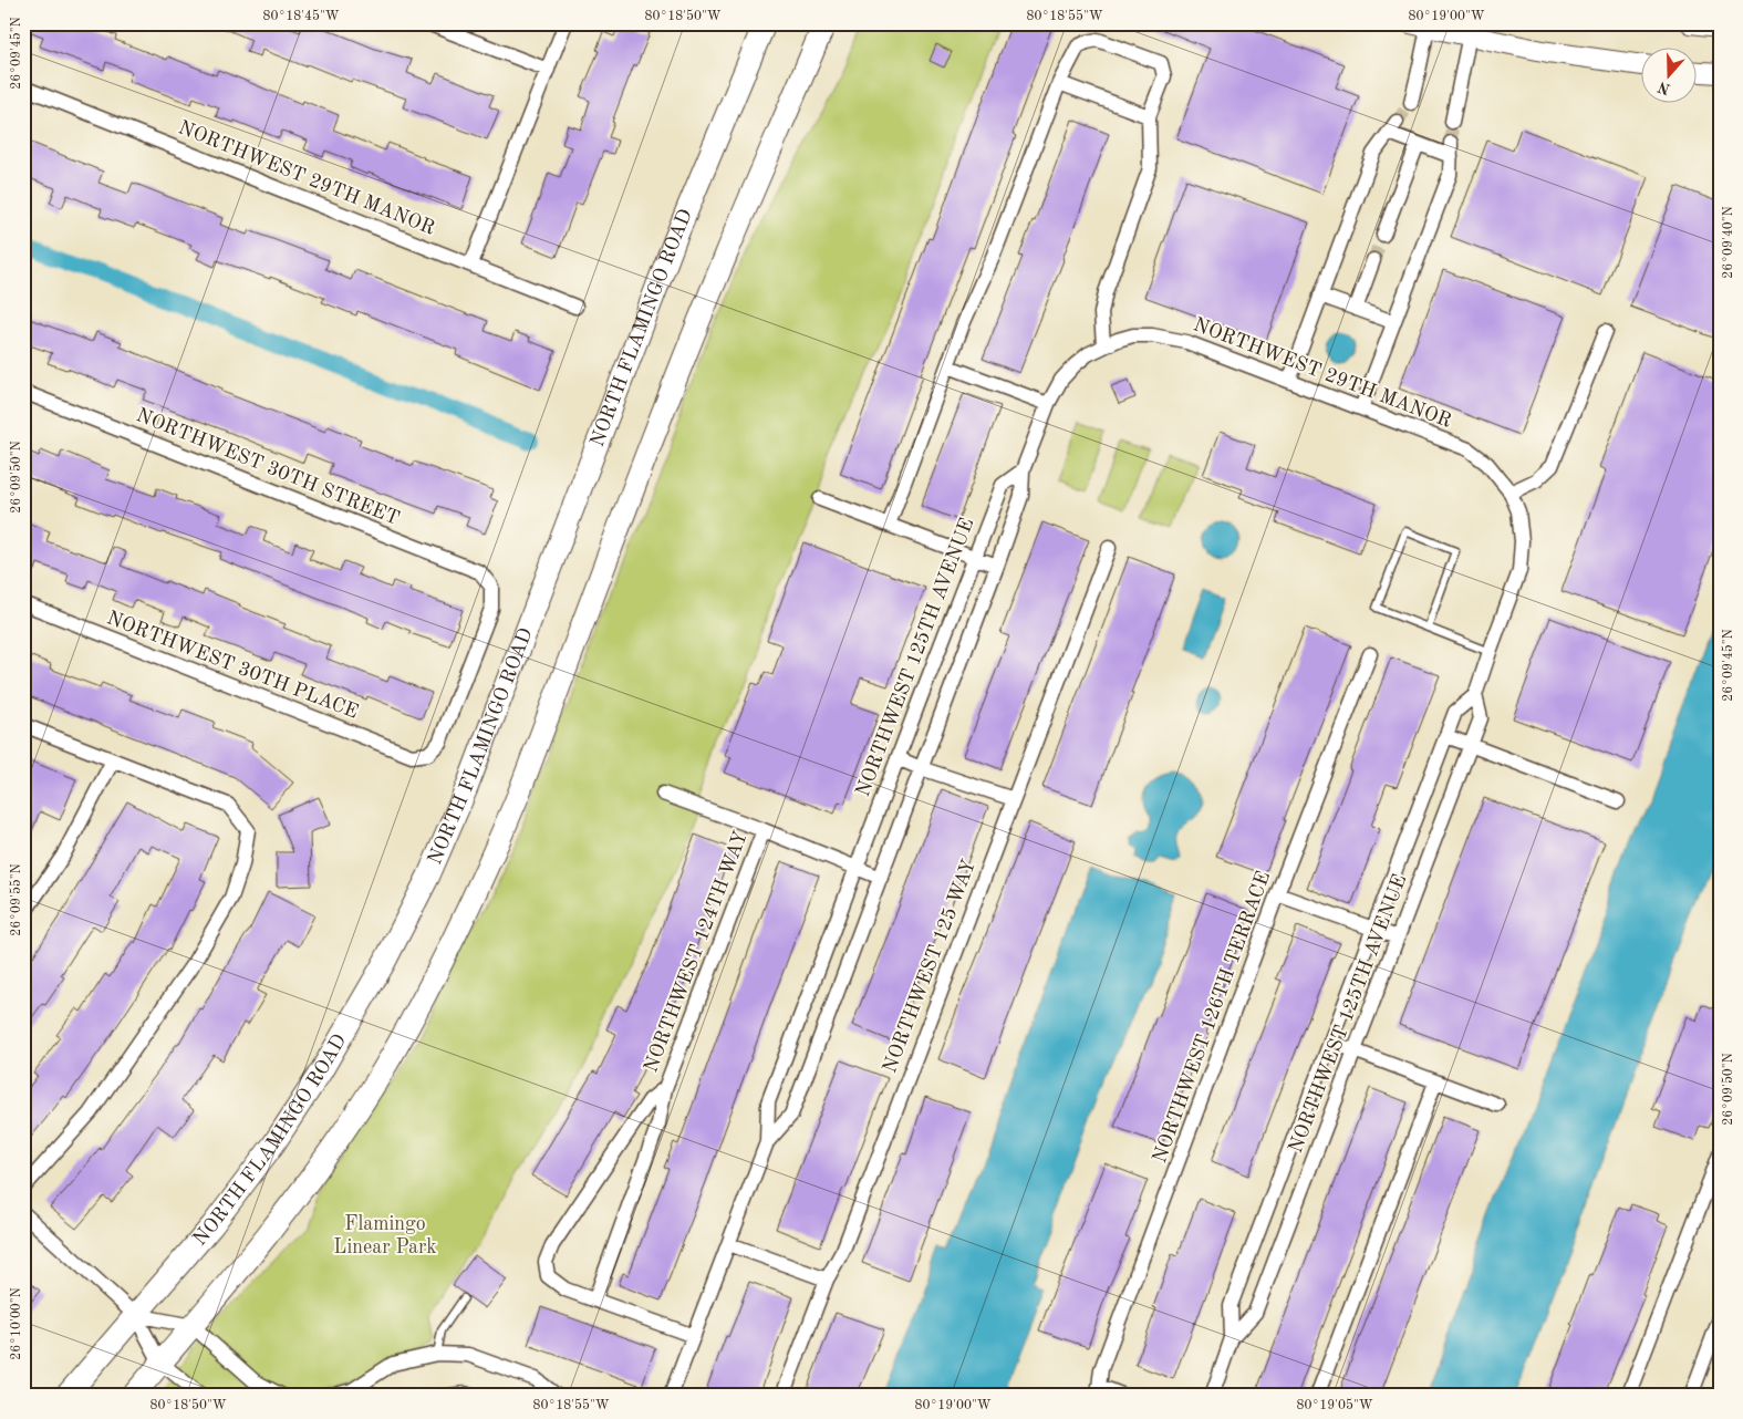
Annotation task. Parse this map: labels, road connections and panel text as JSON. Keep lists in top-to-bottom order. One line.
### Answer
{"streets":{"highway":["NORTH FLAMINGO ROAD"],"street":["NORTHWEST 29TH MANOR","NORTHWEST 30TH STREET","NORTHWEST 125TH AVENUE","NORTHWEST 30TH PLACE","NORTHWEST 124TH WAY","NORTHWEST 125 WAY","NORTHWEST 126TH TERRACE"]},"crossings":[["NORTHWEST 29TH MANOR","NORTHWEST 125TH AVENUE"],["NORTHWEST 30TH STREET","NORTHWEST 30TH PLACE"],["NORTHWEST 125TH AVENUE","NORTHWEST 124TH WAY"]],"parks":["Flamingo Linear Park"],"north":"bottom","coordinates":["80°18'45\"W","80°18'50\"W","80°18'55\"W","80°19'00\"W","26°09'45\"N","26°09'40\"N","26°09'50\"N","26°09'55\"N","26°10'00\"N","80°19'05\"W"]}
